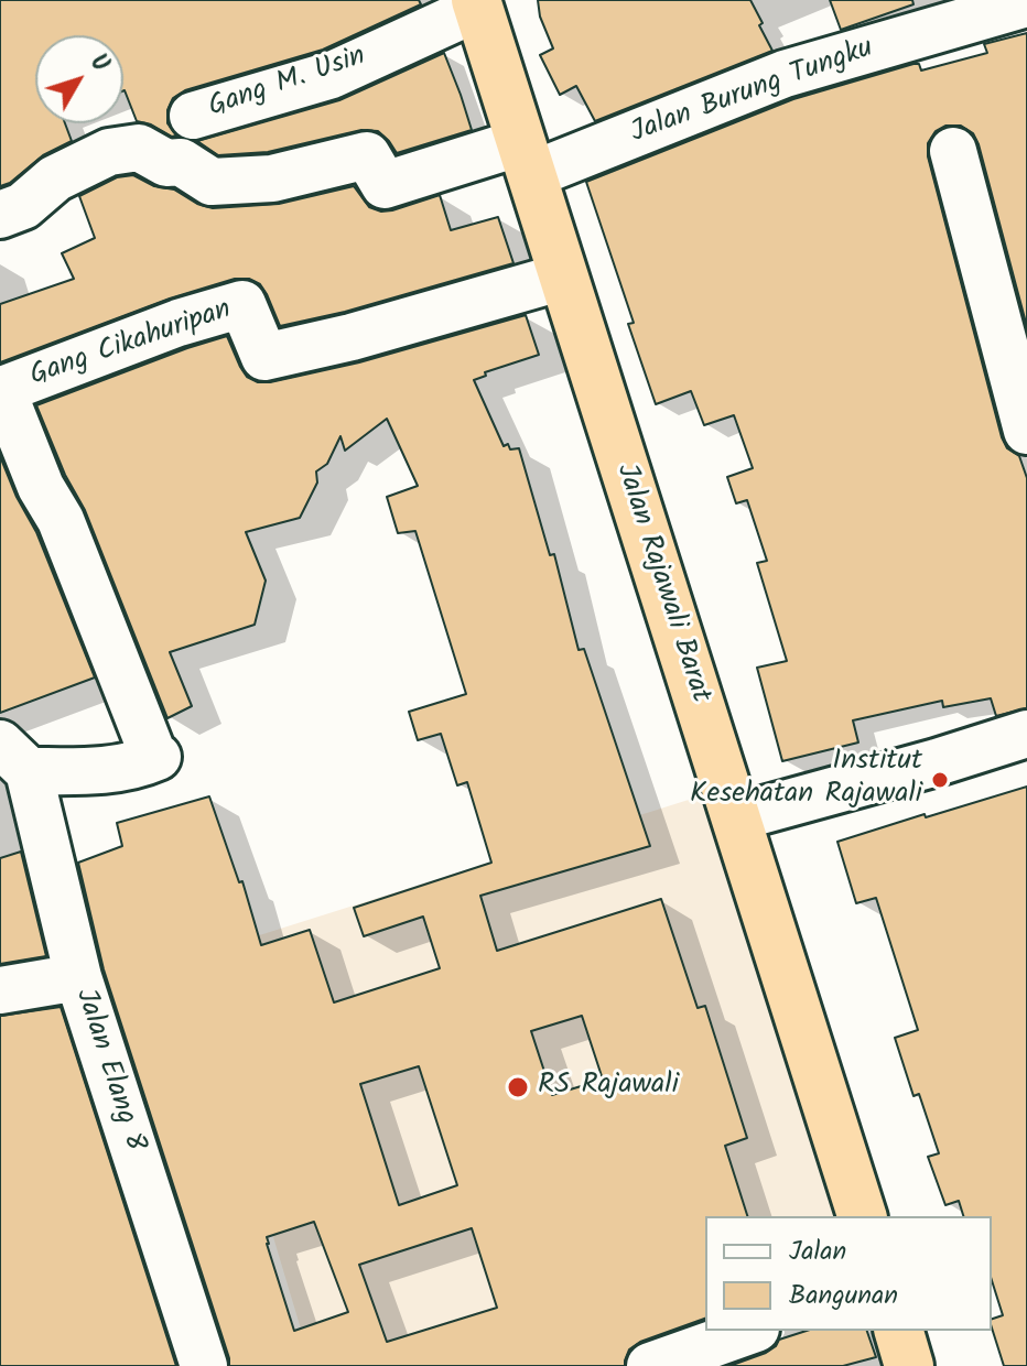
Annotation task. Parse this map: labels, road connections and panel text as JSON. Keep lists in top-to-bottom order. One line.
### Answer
{"streets":{"highway":["Jalan Rajawali Barat"],"street":["Gang M. Usin","Jalan Burung Tungku","Gang Cikahuripan","Jalan Elang 8"]},"crossings":[["Gang M. Usin","Jalan Rajawali Barat"],["Jalan Burung Tungku","Jalan Rajawali Barat"],["Gang Cikahuripan","Jalan Rajawali Barat"],["Gang Cikahuripan","Jalan Elang 8"]],"places":["Institut Kesehatan Rajawali","RS Rajawali"],"legend":["Jalan","Bangunan"],"north":"top right"}
